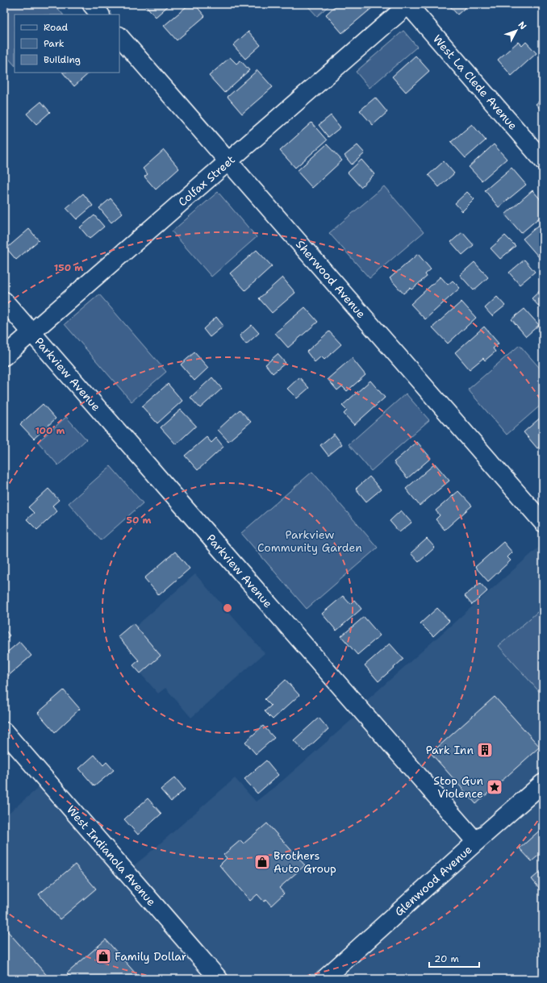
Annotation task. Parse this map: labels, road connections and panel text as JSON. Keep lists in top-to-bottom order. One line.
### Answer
{"streets":{"street":["West La Clede Avenue","Colfax Street","Sherwood Avenue","Parkview Avenue","West Indianola Avenue","Glenwood Avenue"]},"crossings":[["West La Clede Avenue","Colfax Street"],["Colfax Street","Sherwood Avenue"],["Colfax Street","Parkview Avenue"],["Parkview Avenue","Glenwood Avenue"]],"parks":["Parkview Community Garden"],"places":{"building":["Park Inn"],"place":["Stop Gun Violence"],"shop":["Brothers Auto Group","Family Dollar"]},"legend":["Road","Park","Building"],"scale_bar":"20 m","north":"top right","rings":["150 m","100 m","50 m"]}
